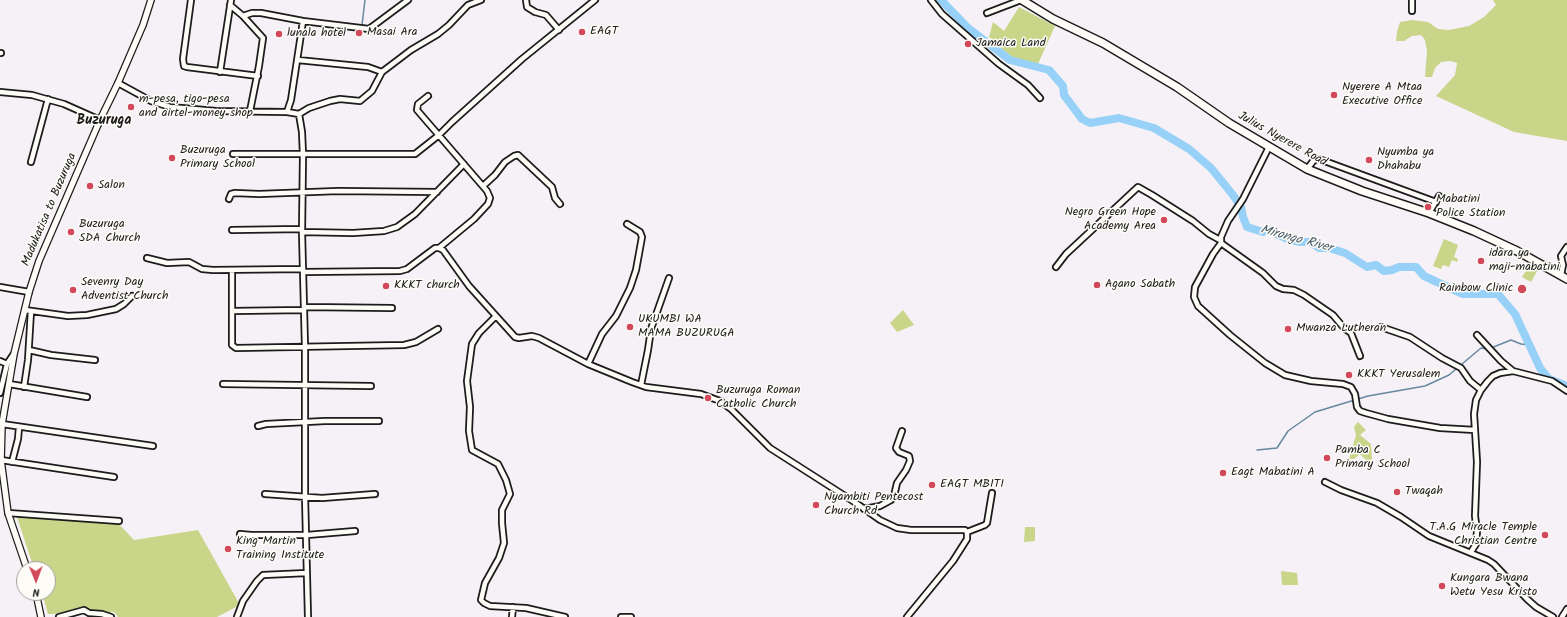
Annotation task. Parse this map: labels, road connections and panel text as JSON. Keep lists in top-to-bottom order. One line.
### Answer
{"streets":{"highway":["Julius Nyerere Road"],"main road":["Madukatisa to Buzuruga"]},"districts":["Buzuruga"],"water":["Mirongo River"],"places":["EAGT","Masai Ara","lunala hotel","Jamaica Land","Nyerere A Mtaa Executive Office","m-pesa, tigo-pesa and airtel-money shop","Buzuruga Primary School","Nyumba ya Dhahabu","Salon","Mabatini Police Station","Negro Green Hope Academy Area","Buzuruga SDA Church","idara ya maji-mabatini","Agano Sabath","KKKT church","Rainbow Clinic","Sevenry Day Adventist Church","UKUMBI WA MAMA BUZURUGA","Mwanza Lutheran","KKKT Yerusalem","Buzuruga Roman Catholic Church","Pamba C Primary School","Eagt Mabatini A","EAGT MBITI","Twaqah","Nyambiti Pentecost Church Rd","T.A.G Miracle Temple Christian Centre","King Martin Training Institute","Kungara Bwana Wetu Yesu Kristo"],"north":"bottom"}
